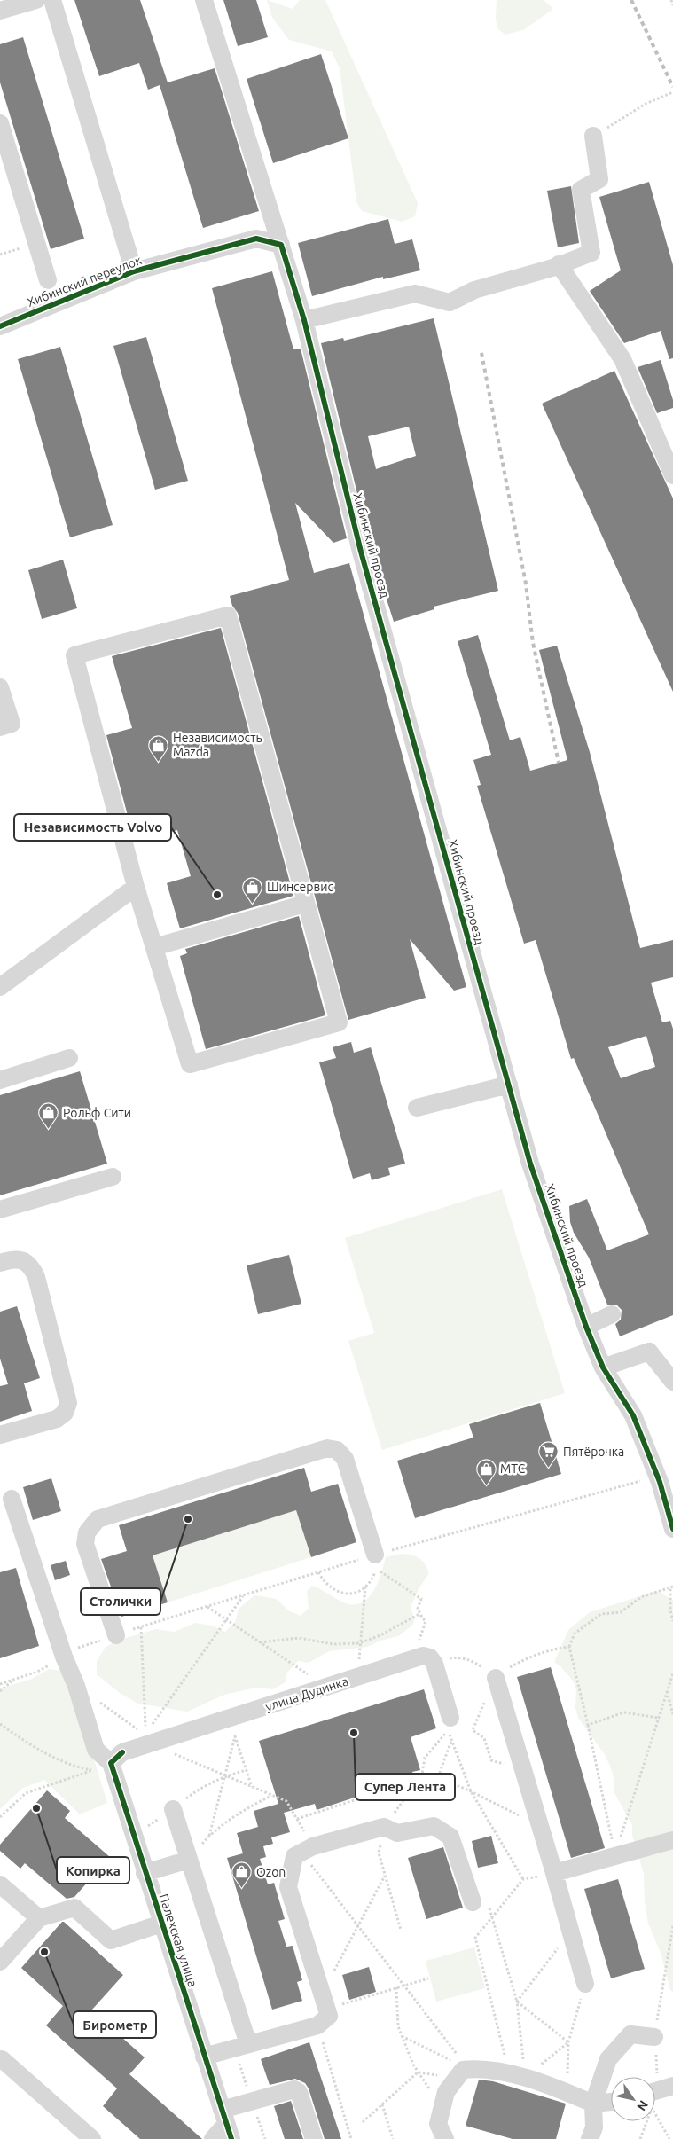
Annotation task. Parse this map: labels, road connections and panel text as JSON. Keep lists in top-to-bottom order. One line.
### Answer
{"streets":{"street":["Хибинский переулок","Хибинский проезд","улица Дудинка","Палехская улица"]},"crossings":[["Хибинский переулок","Хибинский проезд"],["улица Дудинка","Палехская улица"]],"places":{"shop":["Независимость Mazda","Шинсервис","Рольф Сити","МТС","Ozon"],"other":["Независимость Volvo","Столички","Супер Лента","Копирка","Бирометр"],"supermarket":["Пятёрочка"]},"north":"bottom right"}
